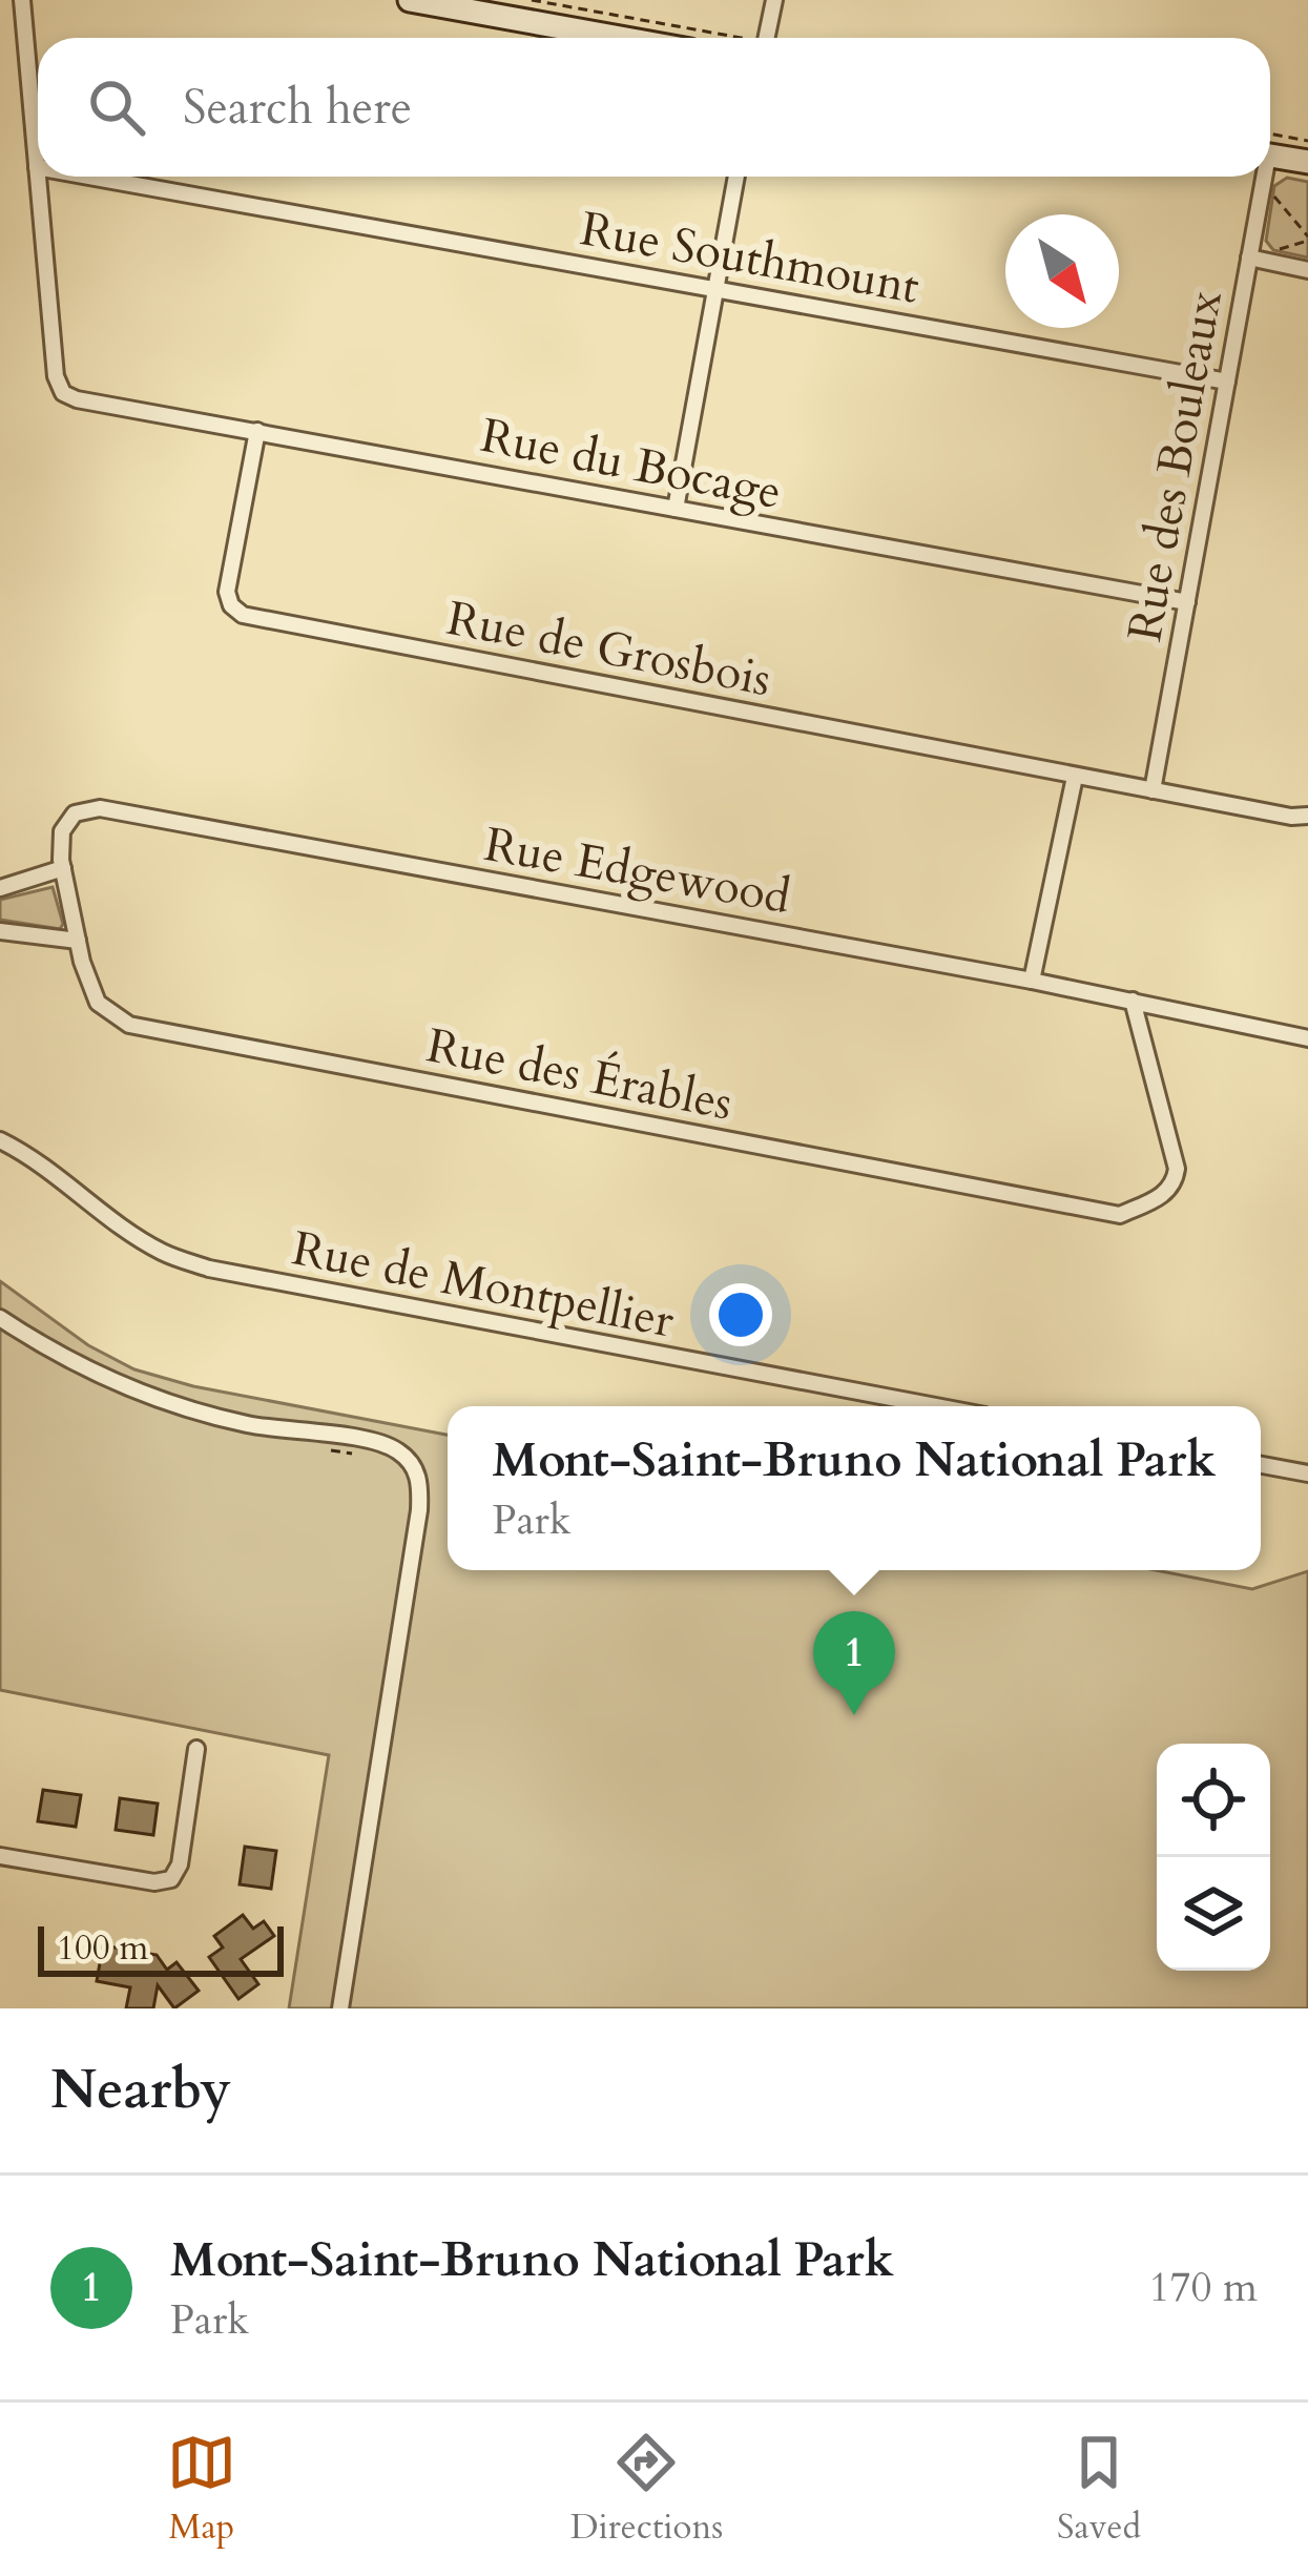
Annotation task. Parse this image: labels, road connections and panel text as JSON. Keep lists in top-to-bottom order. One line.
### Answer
{"streets":{"street":["Rue Southmount","Rue du Bocage","Rue des Bouleaux","Rue de Grosbois","Rue Edgewood","Rue des Érables","Rue de Montpellier"]},"crossings":[["Rue Southmount","Rue des Bouleaux"],["Rue du Bocage","Rue des Bouleaux"],["Rue du Bocage","Rue de Grosbois"],["Rue des Bouleaux","Rue de Grosbois"],["Rue Edgewood","Rue des Érables"]],"scale_bar":"100 m","north":"bottom right","page":{"search":"Search here","popup":["Mont-Saint-Bruno National Park","Park"],"pins":"1","scale":"100 m","heading":"Nearby","list":[{"mark":"1","name":"Mont-Saint-Bruno National Park","note":"Park","value":"170 m"}],"nav":["Map","Directions","Saved"]}}
